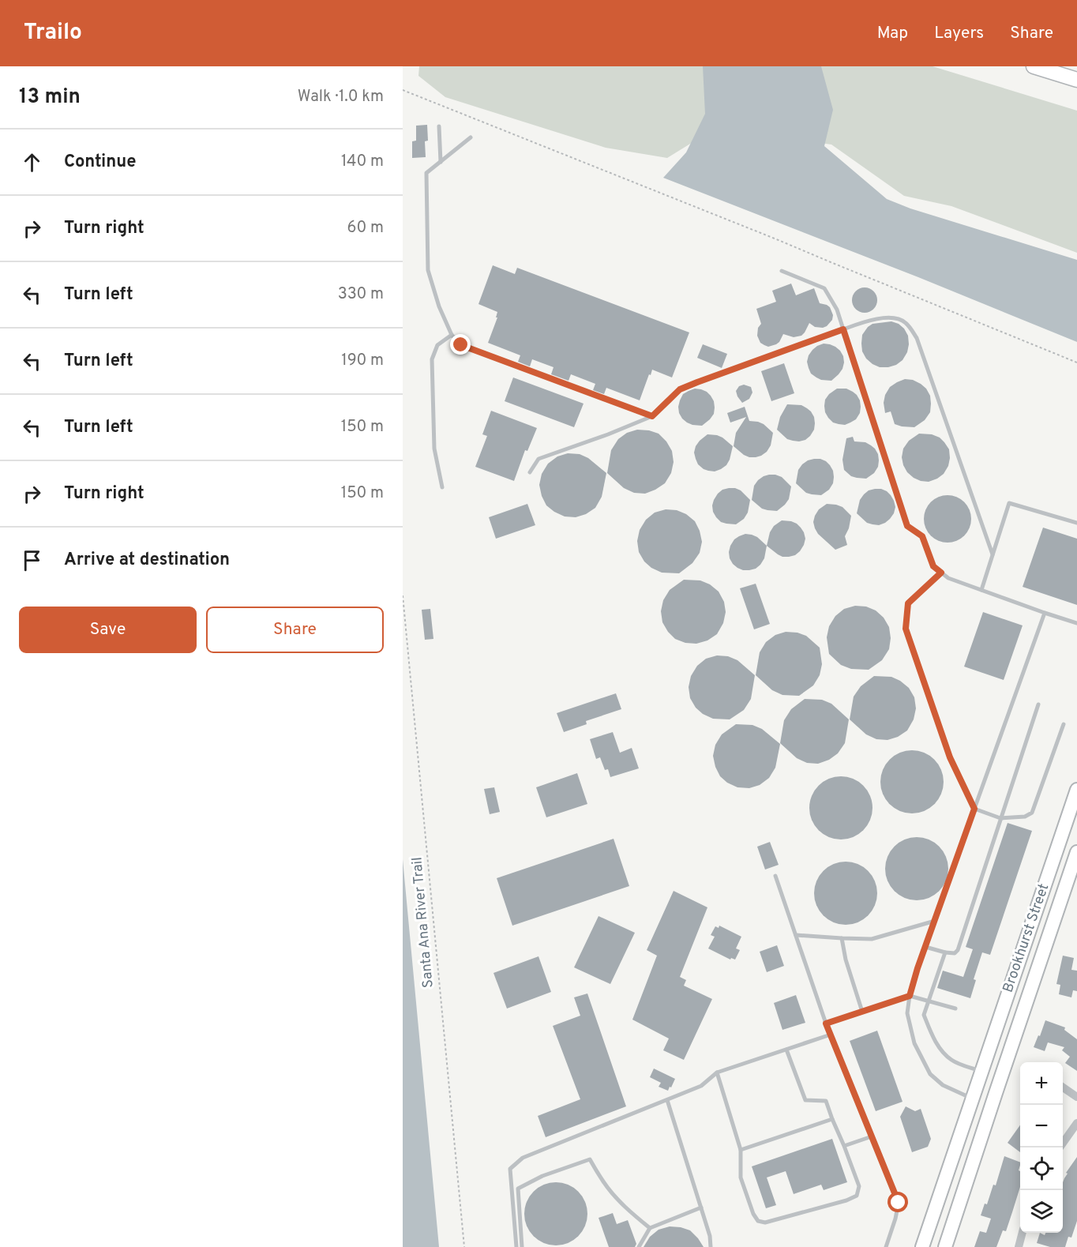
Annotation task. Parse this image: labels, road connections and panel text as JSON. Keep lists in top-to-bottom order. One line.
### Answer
{"streets":{"main road":["Brookhurst Street"],"path":["Santa Ana River Trail"]},"page":{"header":"Trailo","nav":["Map","Layers","Share"],"heading":["13 min","Walk · 1.0 km"],"list":[["Continue","140 m"],["Turn right","60 m"],["Turn left","330 m"],["Turn left","190 m"],["Turn left","150 m"],["Turn right","150 m"],"Arrive at destination"],"buttons":["Save","Share"],"map_buttons":["+","−"]}}
